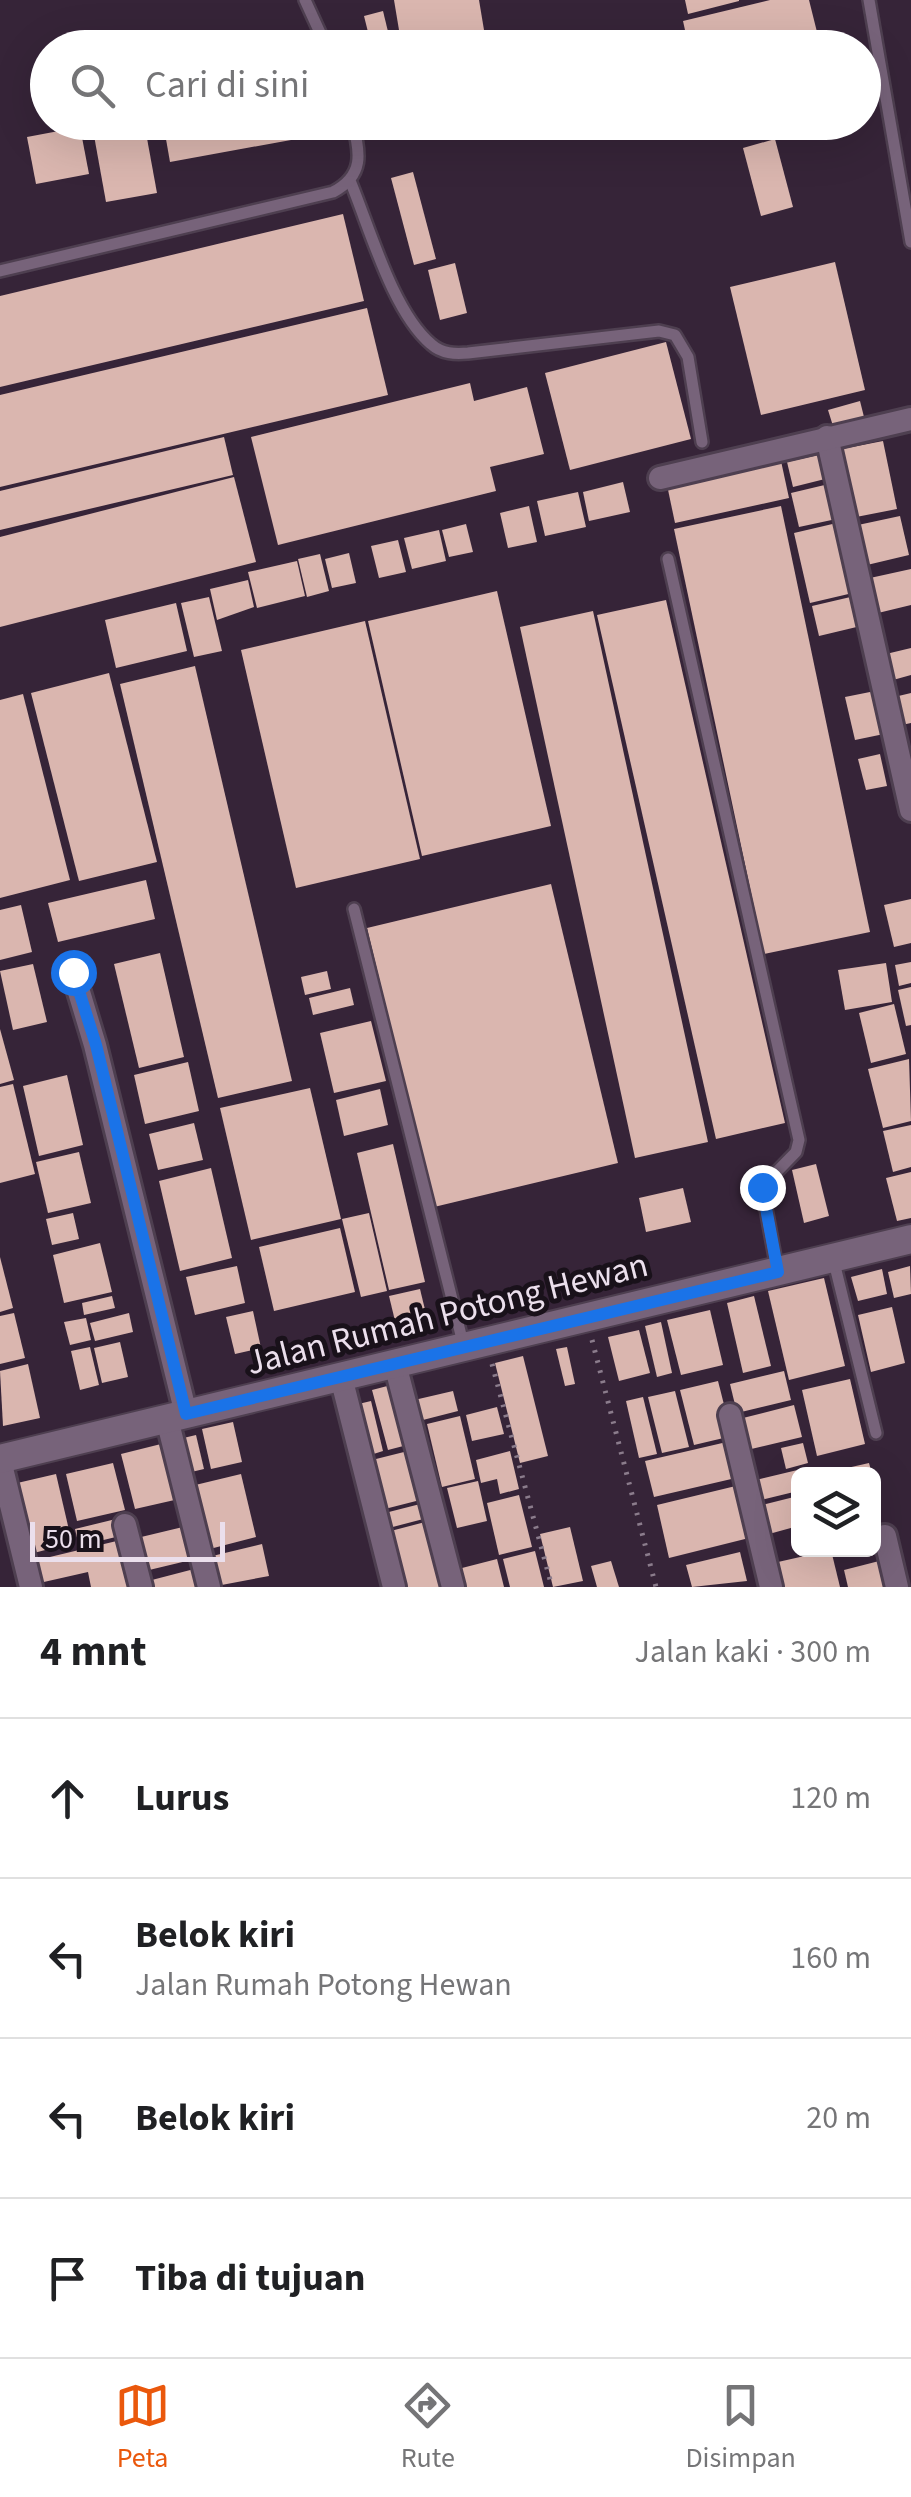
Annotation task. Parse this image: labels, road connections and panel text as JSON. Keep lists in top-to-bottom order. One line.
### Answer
{"streets":{"street":["Jalan Rumah Potong Hewan"]},"scale_bar":"50 m","page":{"search":"Cari di sini","scale":"50 m","heading":["4 mnt","Jalan kaki · 300 m"],"list":[["Lurus","120 m"],["Belok kiri","Jalan Rumah Potong Hewan","160 m"],["Belok kiri","20 m"],"Tiba di tujuan"],"nav":["Peta","Rute","Disimpan"]}}
